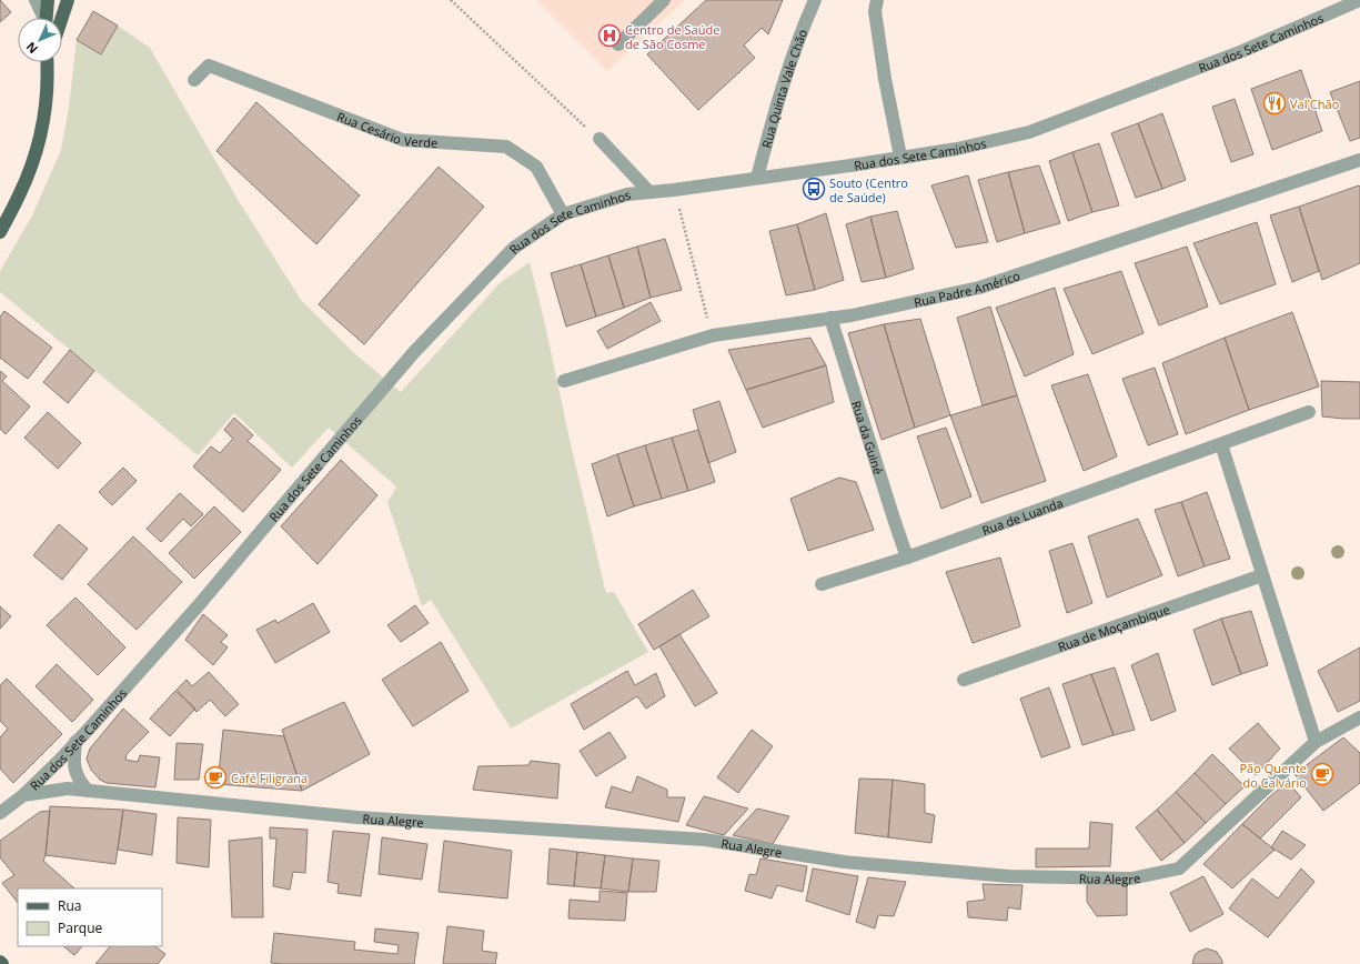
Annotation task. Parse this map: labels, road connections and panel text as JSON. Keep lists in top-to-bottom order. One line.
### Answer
{"streets":{"street":["Rua dos Sete Caminhos","Rua Quinta Vale Chão","Rua Cesário Verde","Rua Padre Américo","Rua da Guiné","Rua de Luanda","Rua de Moçambique","Rua Alegre"]},"crossings":[["Rua dos Sete Caminhos","Rua Quinta Vale Chão"],["Rua dos Sete Caminhos","Rua Cesário Verde"],["Rua dos Sete Caminhos","Rua Alegre"],["Rua Padre Américo","Rua da Guiné"],["Rua da Guiné","Rua de Luanda"]],"places":{"hospital":["Centro de Saúde de São Cosme"],"restaurant":["Val'Chão"],"bus stop":["Souto (Centro de Saúde)"],"cafe":["Pão Quente do Calvário","Café Filigrana"]},"legend":["Rua","Parque"],"north":"bottom left"}
